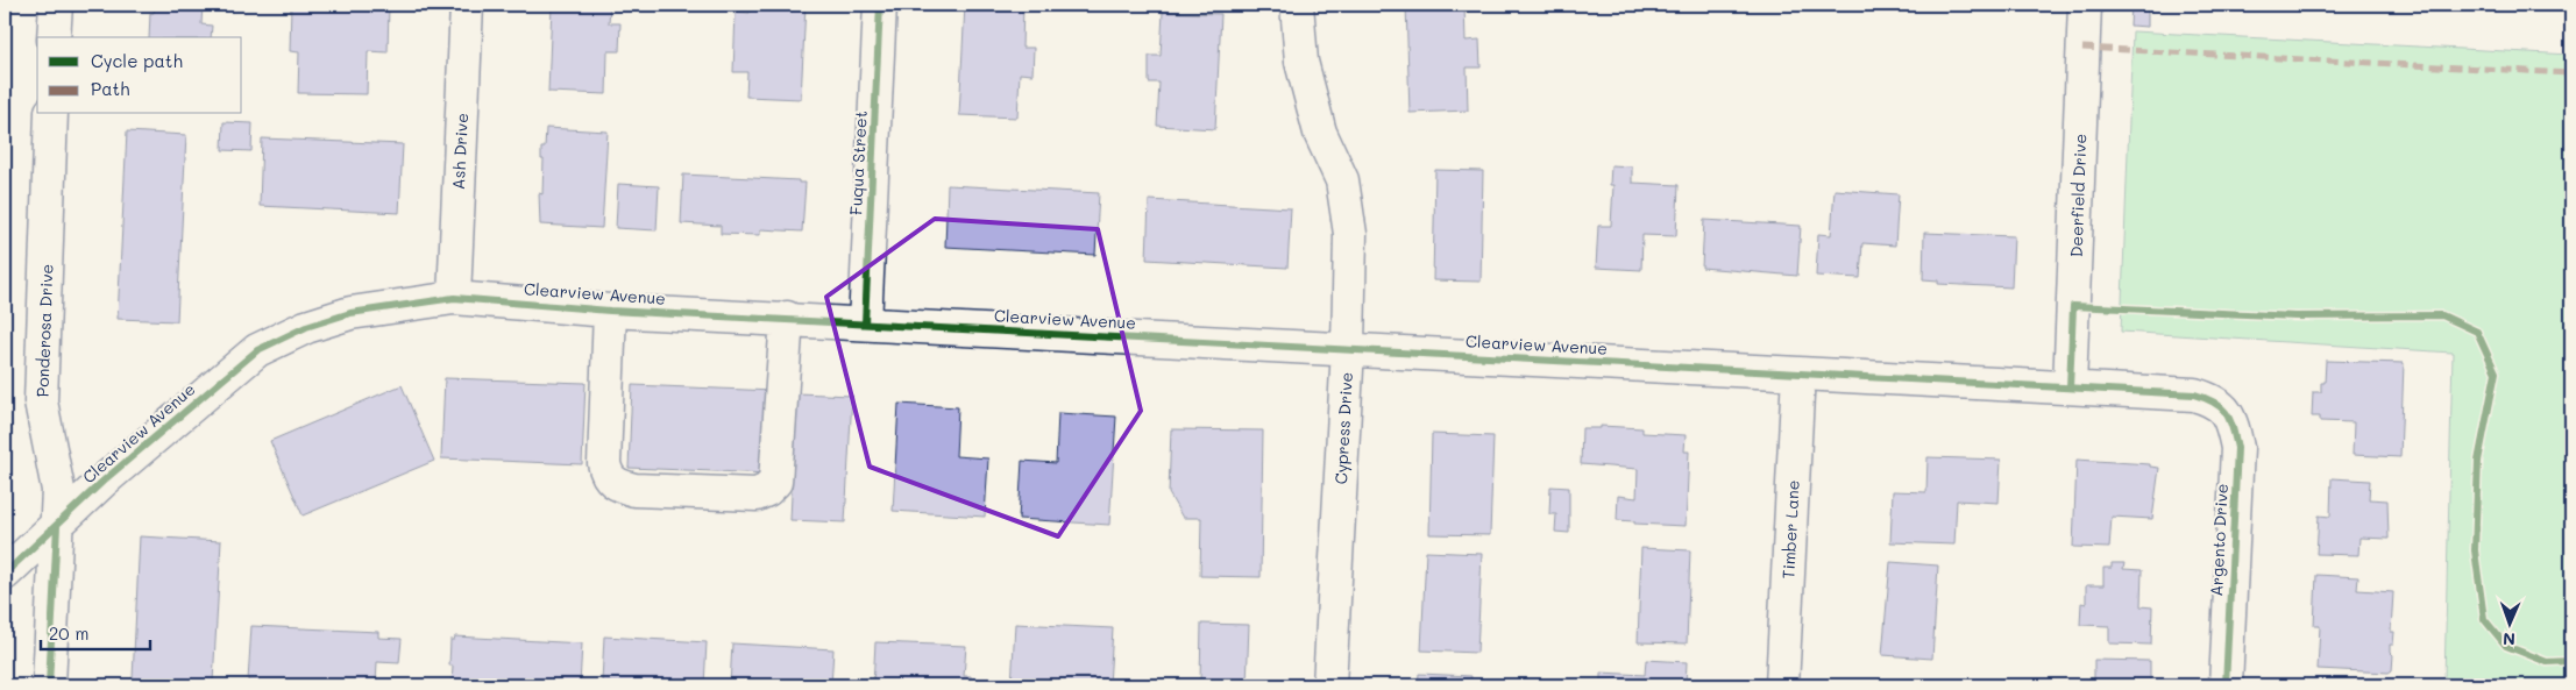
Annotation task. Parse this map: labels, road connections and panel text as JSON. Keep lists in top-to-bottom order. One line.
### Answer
{"streets":{"street":["Ash Drive","Fuqua Street","Deerfield Drive","Clearview Avenue","Ponderosa Drive","Cypress Drive","Timber Lane","Argento Drive"]},"crossings":[["Ash Drive","Clearview Avenue"],["Fuqua Street","Clearview Avenue"],["Deerfield Drive","Clearview Avenue"],["Clearview Avenue","Ponderosa Drive"],["Clearview Avenue","Cypress Drive"],["Clearview Avenue","Timber Lane"],["Clearview Avenue","Argento Drive"]],"legend":["Cycle path","Path"],"scale_bar":"20 m","north":"bottom"}
